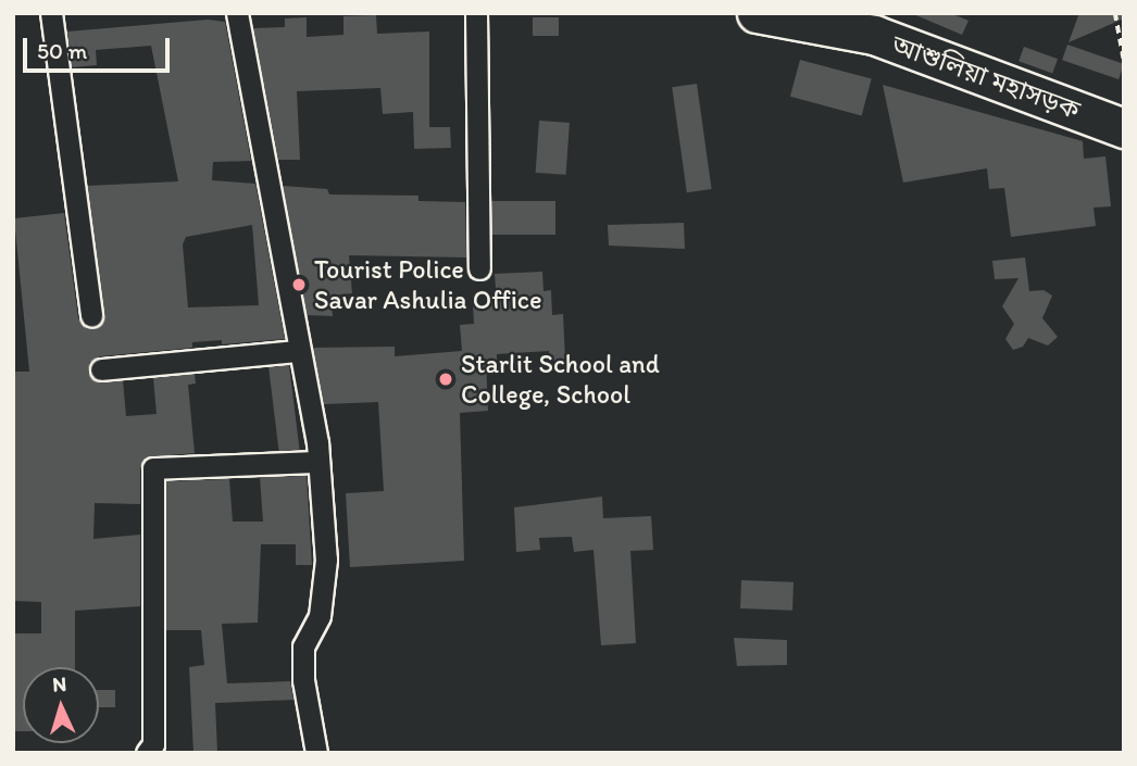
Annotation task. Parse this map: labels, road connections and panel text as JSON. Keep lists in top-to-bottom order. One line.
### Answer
{"streets":{"highway":["আশুলিয়া মহাসড়ক"]},"places":["Tourist Police Savar Ashulia Office","Starlit School and College, School"],"scale_bar":"50 m","north":"top"}
